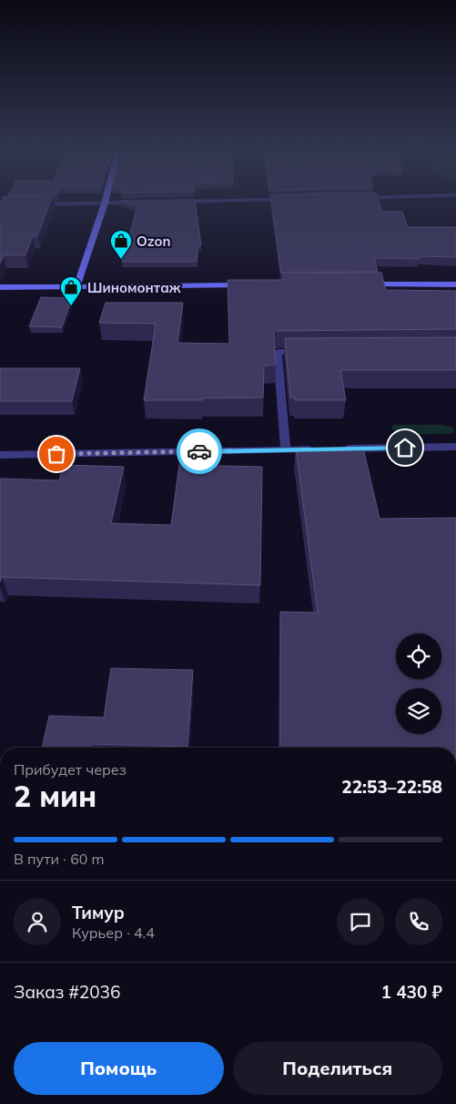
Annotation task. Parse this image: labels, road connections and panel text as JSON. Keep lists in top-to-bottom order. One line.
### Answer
{"places":{"shop":["Ozon","Шиномонтаж"]},"page":{"heading":["2 мин","Прибудет через","22:53–22:58"],"panel":["Тимур","Курьер · 4.4","Заказ #2036","1 430 ₽"],"bar":"В пути · 60 m","buttons":["Помощь","Поделиться"]}}
